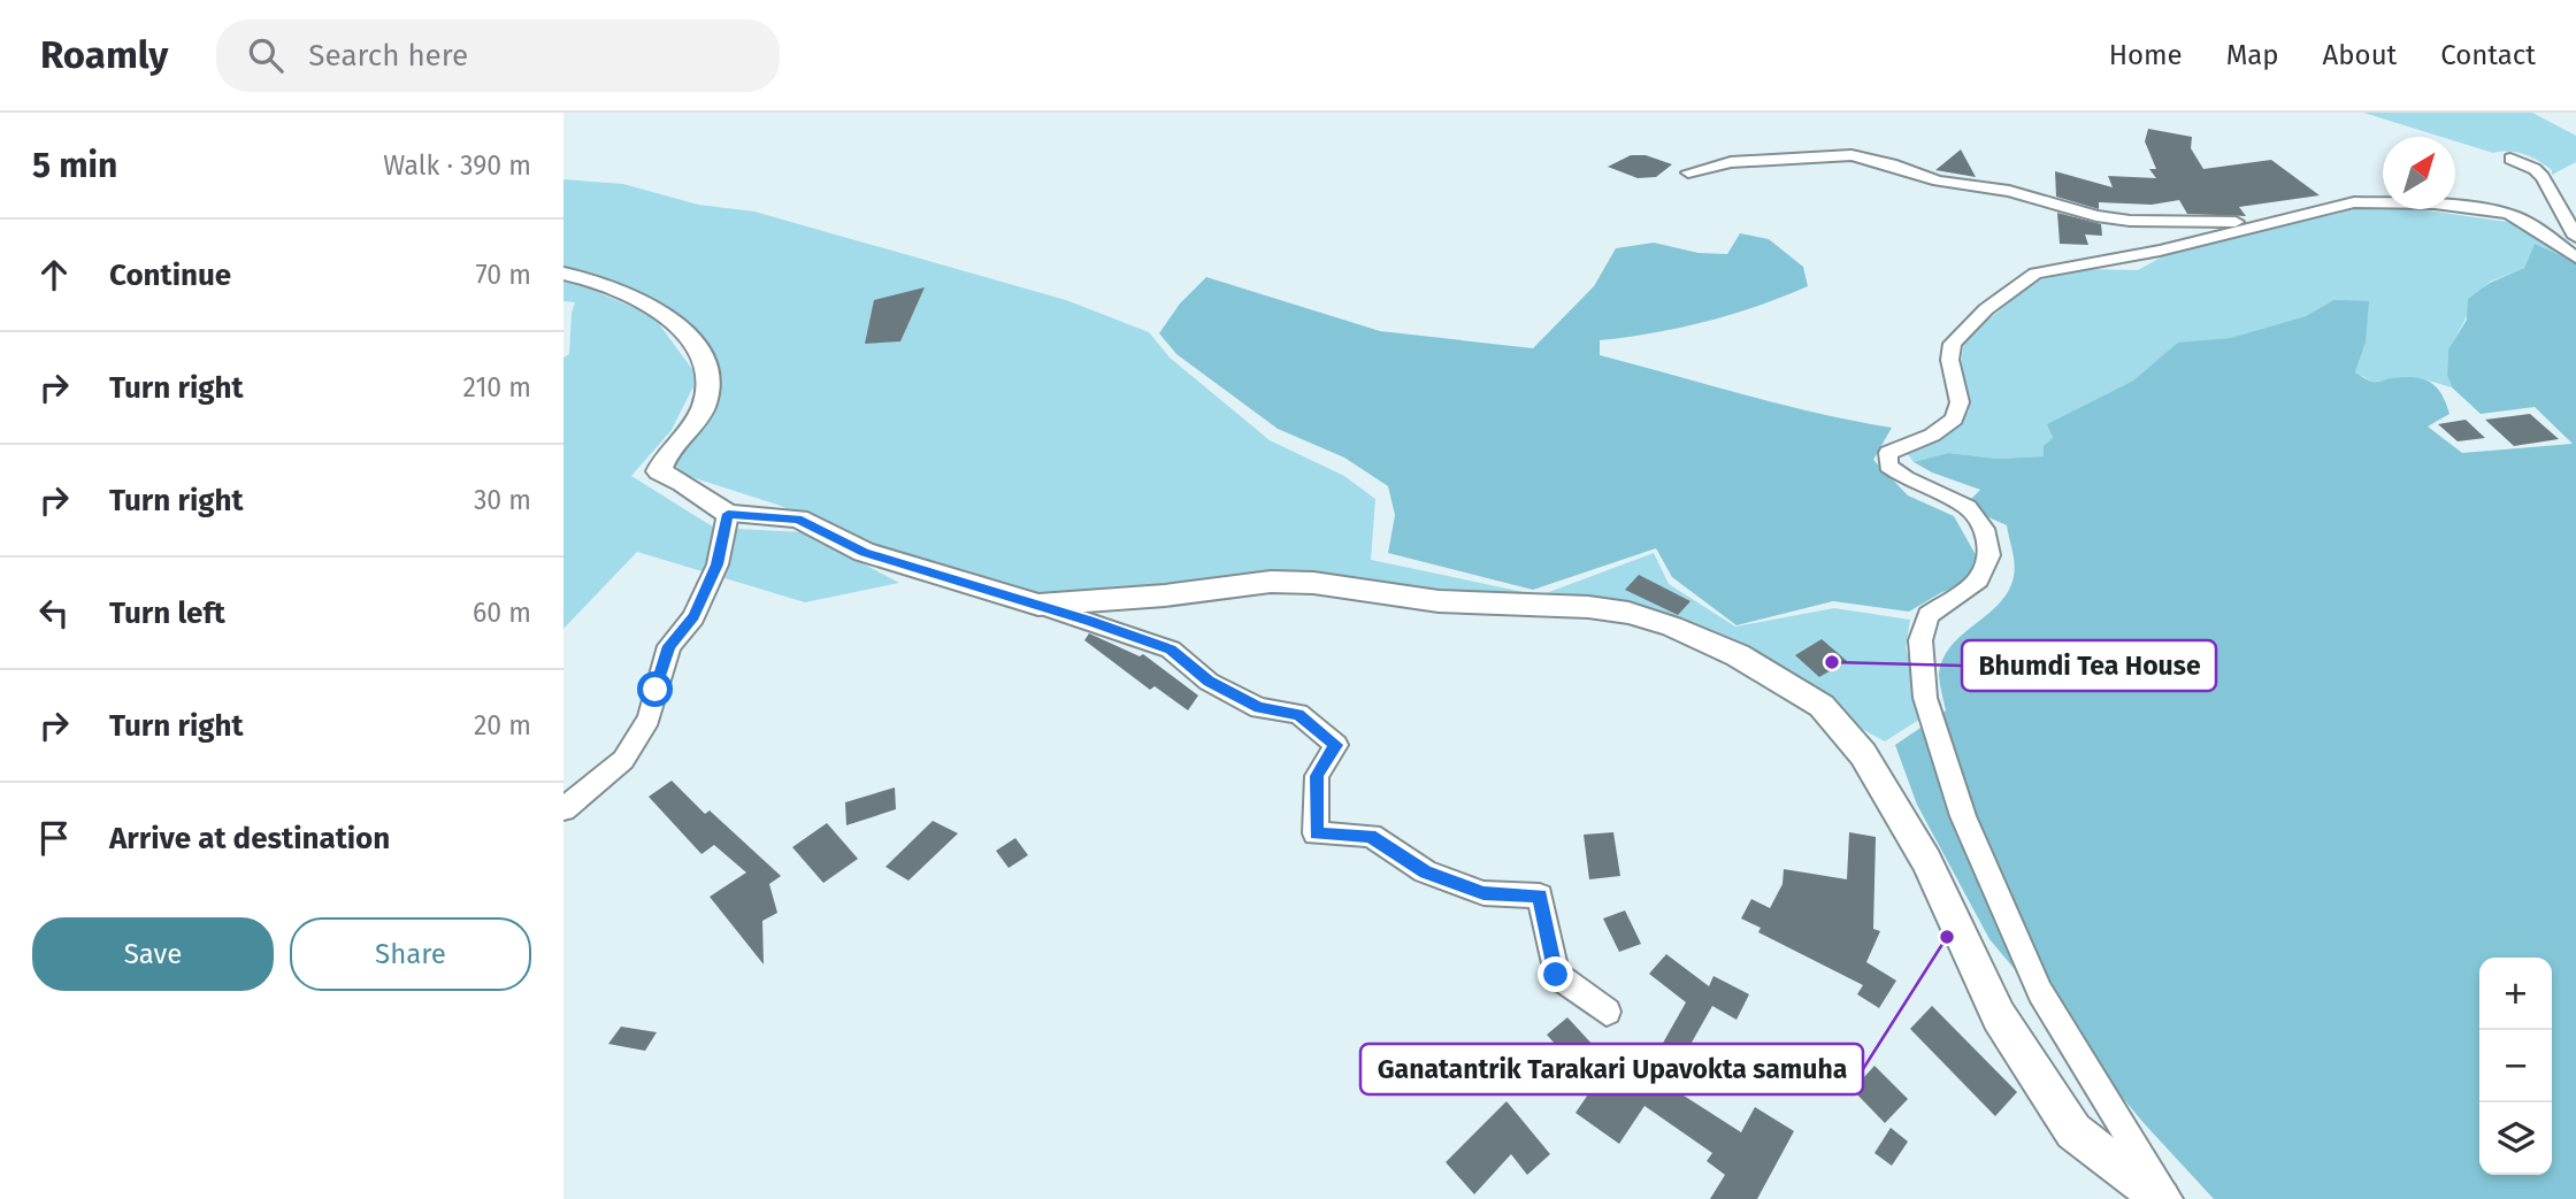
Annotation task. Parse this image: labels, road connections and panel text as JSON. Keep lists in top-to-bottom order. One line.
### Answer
{"places":["Bhumdi Tea House","Ganatantrik Tarakari Upavokta samuha"],"north":"top right","page":{"header":"Roamly","search":"Search here","nav":["Home","Map","About","Contact"],"heading":["5 min","Walk · 390 m"],"list":[["Continue","70 m"],["Turn right","210 m"],["Turn right","30 m"],["Turn left","60 m"],["Turn right","20 m"],"Arrive at destination"],"buttons":["Save","Share"],"map_buttons":["+","−"]}}
